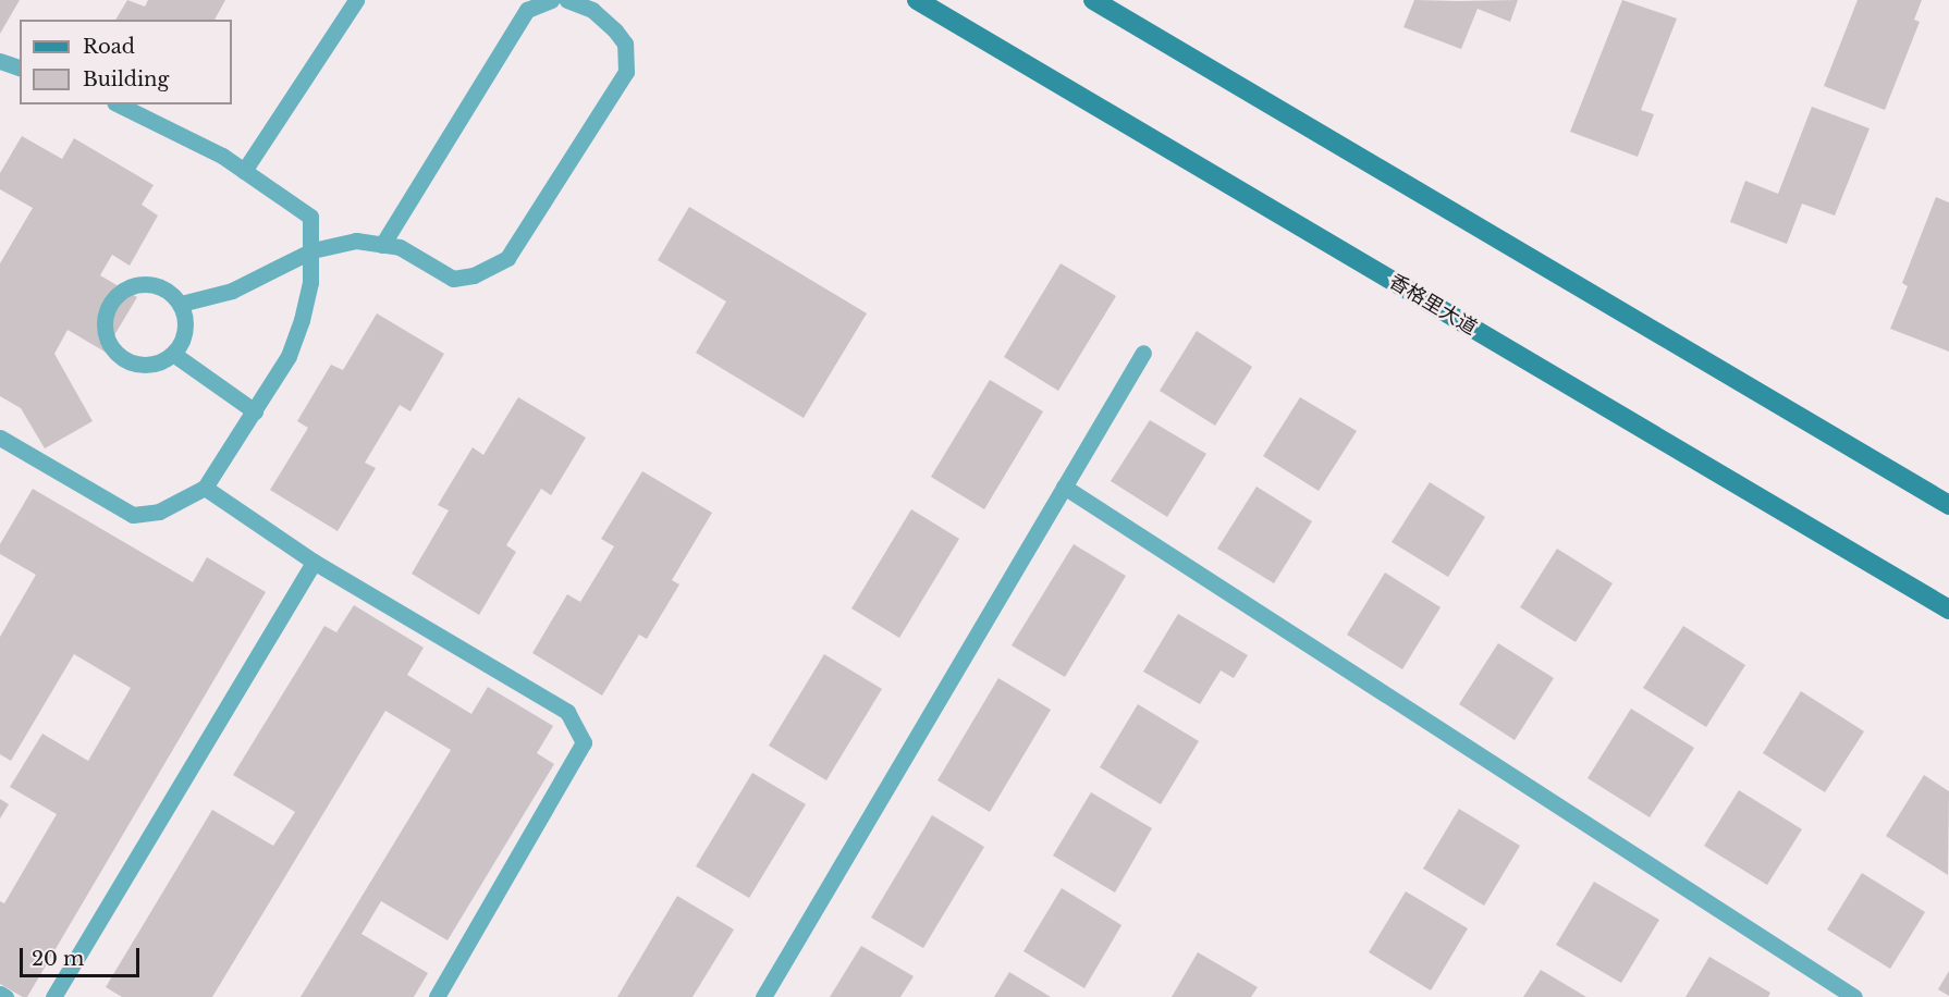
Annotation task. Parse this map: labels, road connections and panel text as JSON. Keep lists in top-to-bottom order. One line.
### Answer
{"streets":{"main road":["香格里大道"]},"legend":["Road","Building"],"scale_bar":"20 m"}
